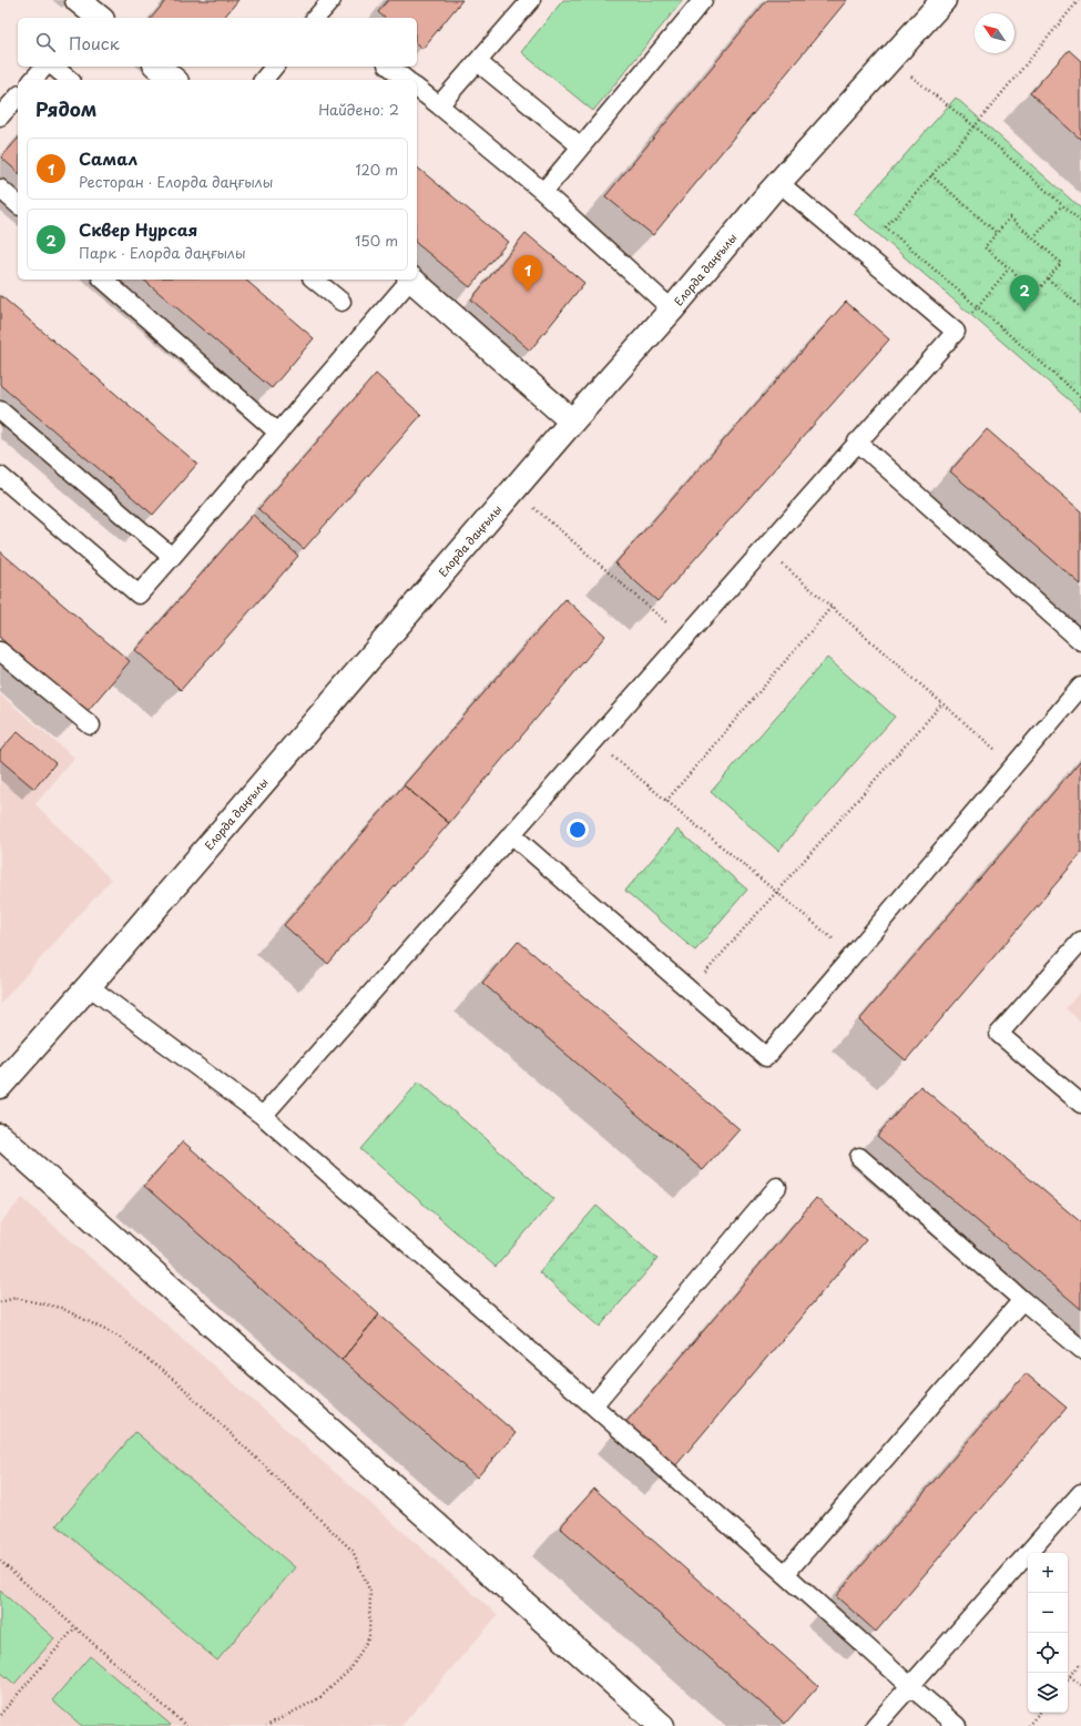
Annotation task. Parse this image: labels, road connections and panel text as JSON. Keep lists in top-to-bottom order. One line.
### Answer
{"streets":{"street":["Елорда даңғылы"]},"north":"top left","page":{"search":"Поиск","heading":["Рядом","Найдено: 2"],"list":[{"mark":"1","name":"Самал","note":"Ресторан · Елорда даңғылы","value":"120 m"},{"mark":"2","name":"Сквер Нурсая","note":"Парк · Елорда даңғылы","value":"150 m"}],"pins":["1","2"],"map_buttons":["+","−"]}}
